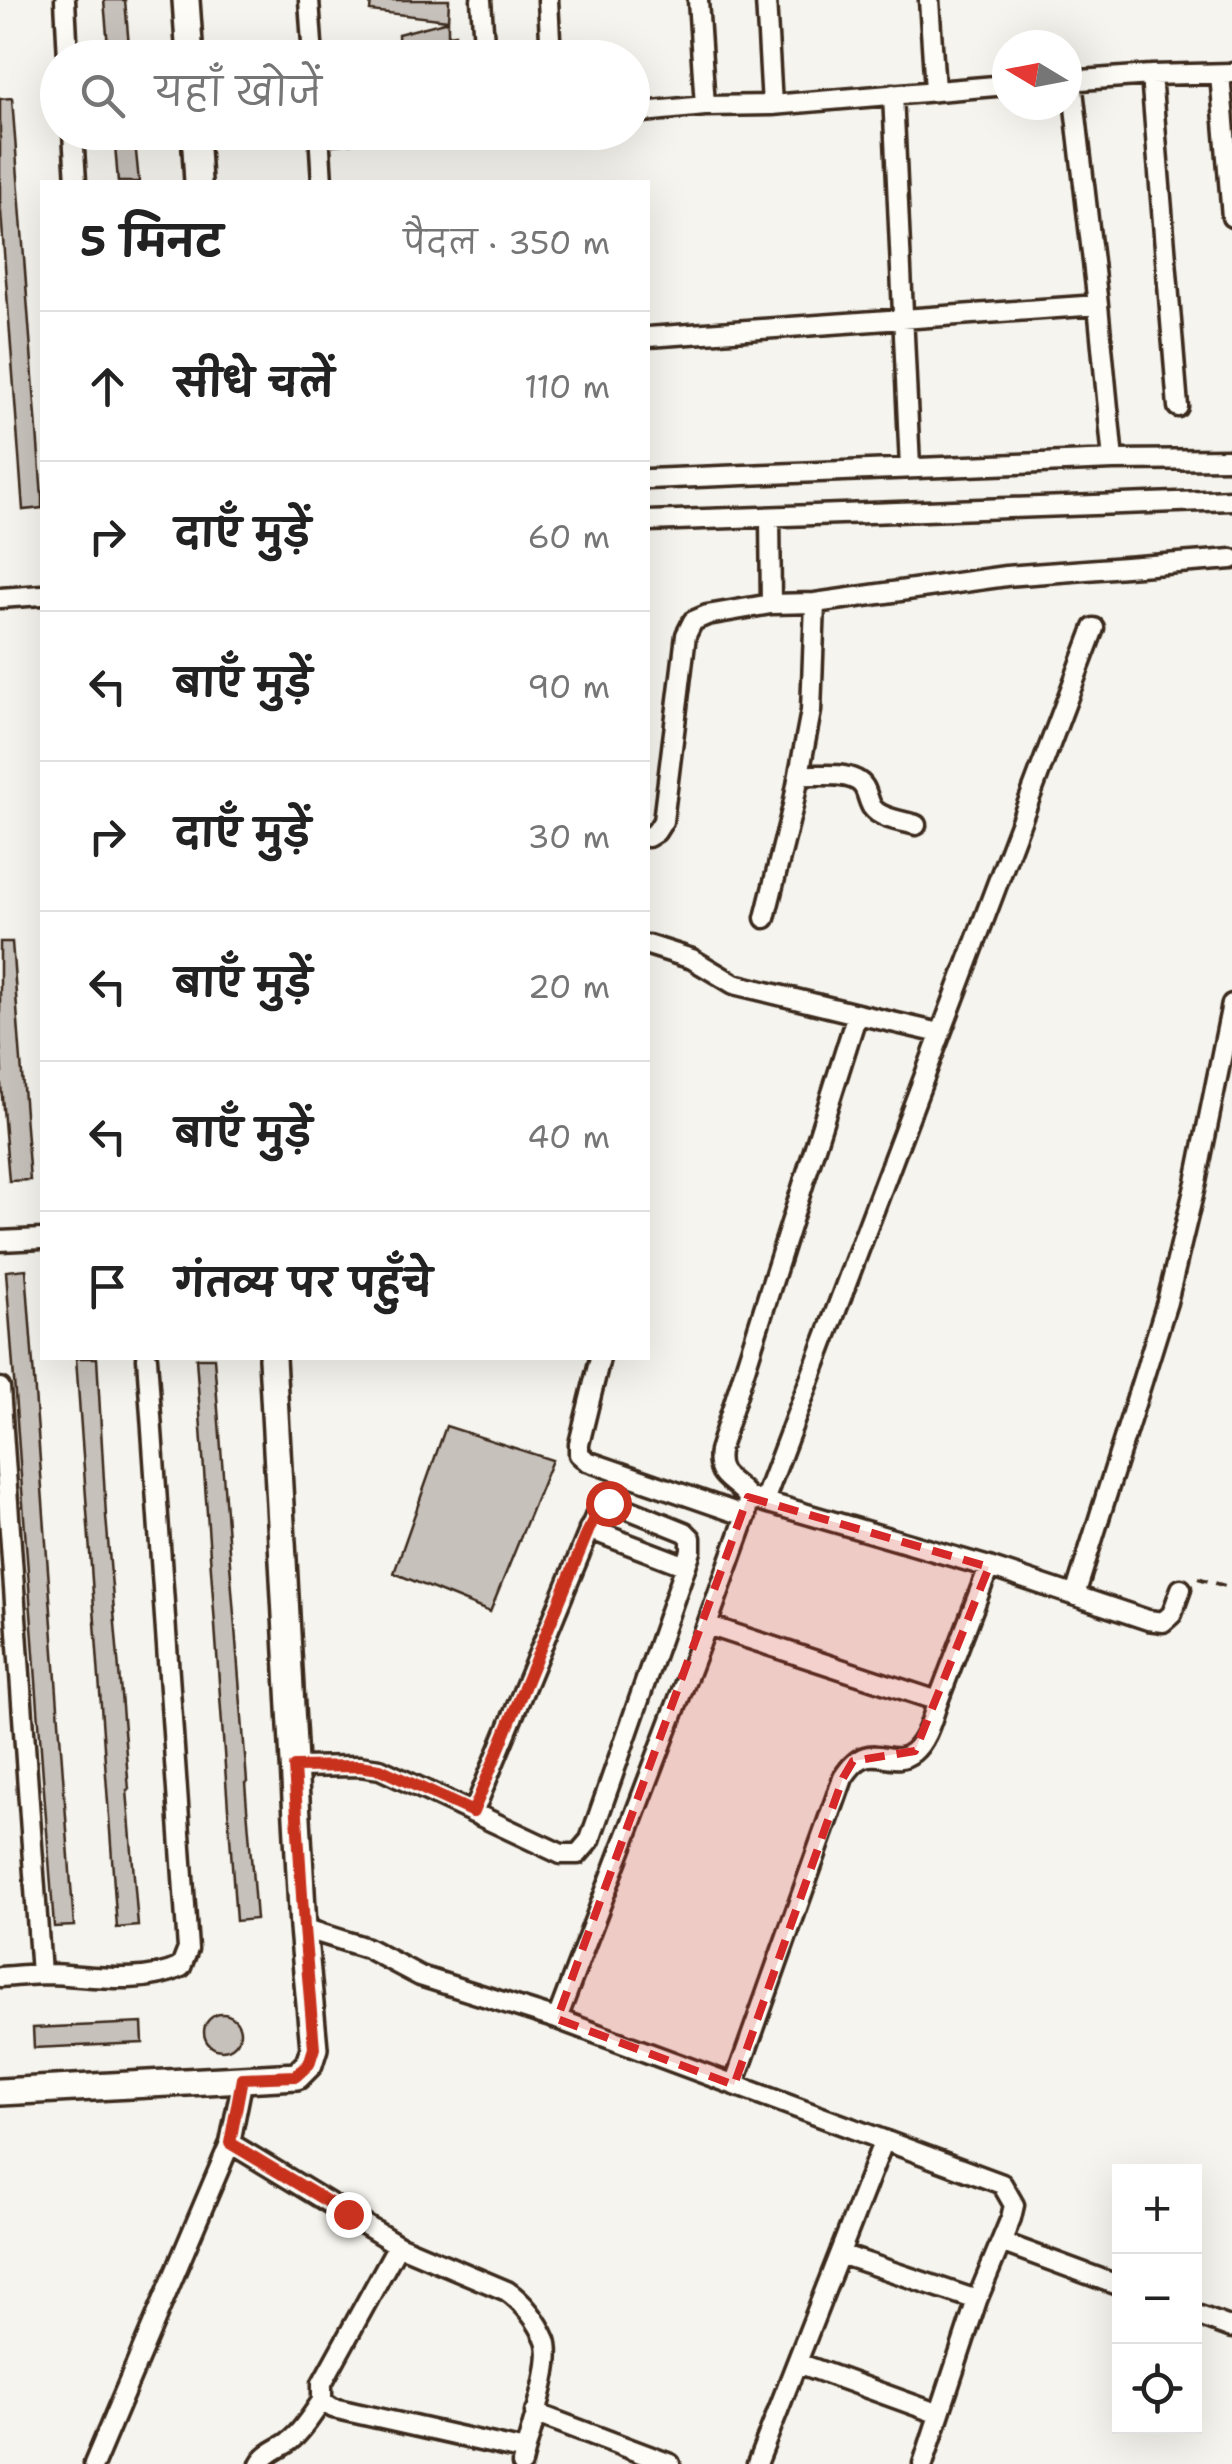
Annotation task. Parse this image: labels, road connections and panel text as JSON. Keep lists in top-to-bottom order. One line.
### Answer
{"north":"left","page":{"search":"यहाँ खोजें","heading":["5 मिनट","पैदल · 350 m"],"list":[["सीधे चलें","110 m"],["दाएँ मुड़ें","60 m"],["बाएँ मुड़ें","90 m"],["दाएँ मुड़ें","30 m"],["बाएँ मुड़ें","20 m"],["बाएँ मुड़ें","40 m"],"गंतव्य पर पहुँचे"],"map_buttons":["+","−"]}}
